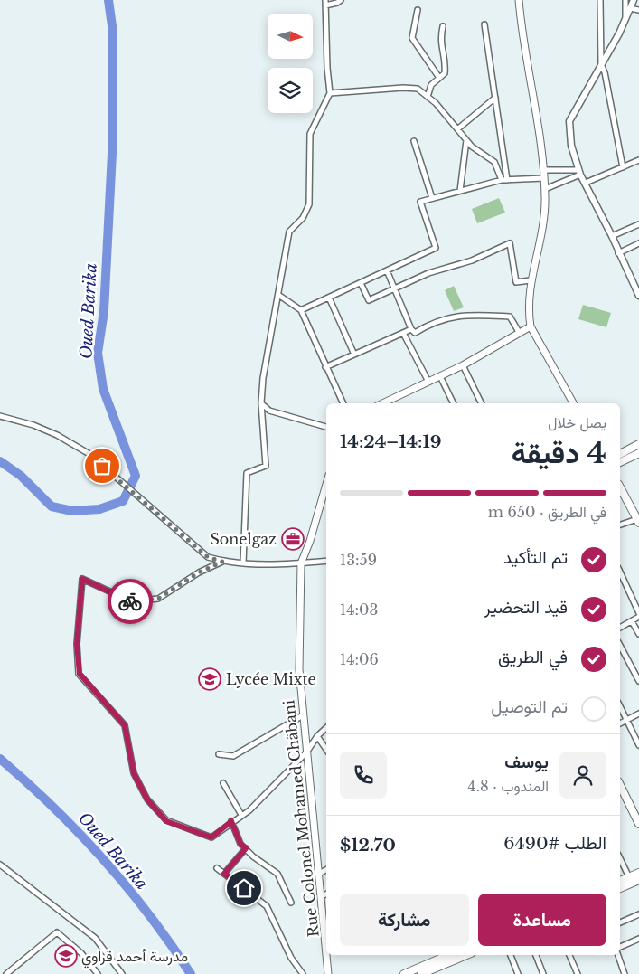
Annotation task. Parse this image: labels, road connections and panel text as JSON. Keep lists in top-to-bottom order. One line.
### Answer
{"streets":{"main road":["Rue Colonel Mohamed Châbani"]},"water":["Oued Barika"],"places":{"office":["Sonelgaz"],"school or university":["Lycée Mixte","مدرسة أحمد قراوي"]},"north":"right","page":{"heading":["4 دقيقة","يصل خلال","14:19–14:24"],"panel":["يوسف","المندوب · 4.8","الطلب #6490","$12.70"],"bar":"في الطريق · 650 m","list":[["تم التأكيد","13:59"],["قيد التحضير","14:03"],["في الطريق","14:06"],"تم التوصيل"],"buttons":["مساعدة","مشاركة"]}}
